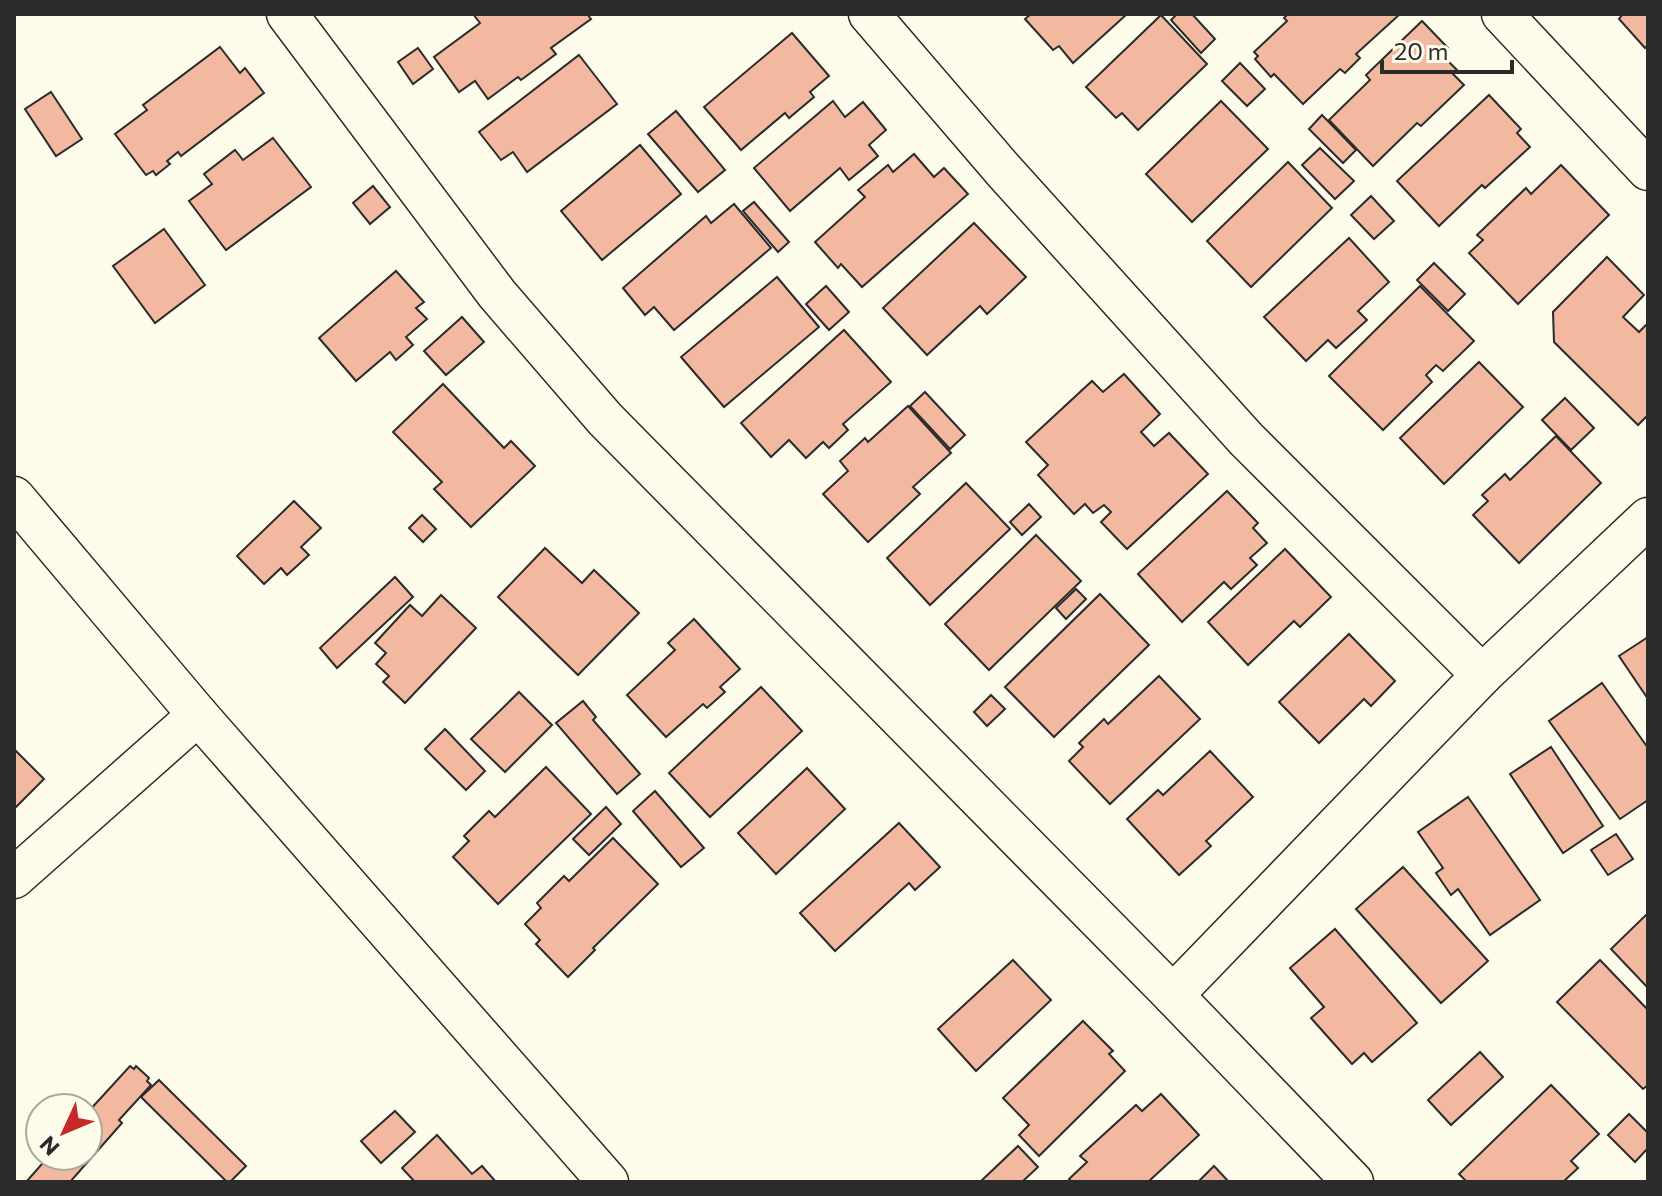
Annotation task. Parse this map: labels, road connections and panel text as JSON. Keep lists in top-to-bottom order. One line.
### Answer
{"scale_bar":"20 m","north":"bottom left"}
